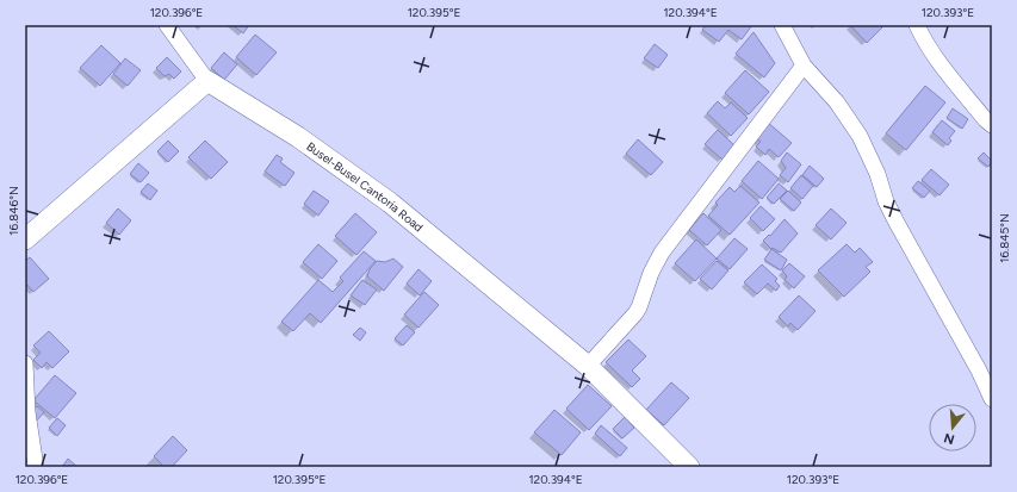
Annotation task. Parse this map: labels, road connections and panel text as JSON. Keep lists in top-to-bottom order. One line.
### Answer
{"streets":{"street":["Busel-Busel Cantoria Road"]},"north":"bottom","coordinates":["120.396°E","120.395°E","120.394°E","120.393°E","16.846°N","16.845°N"]}
